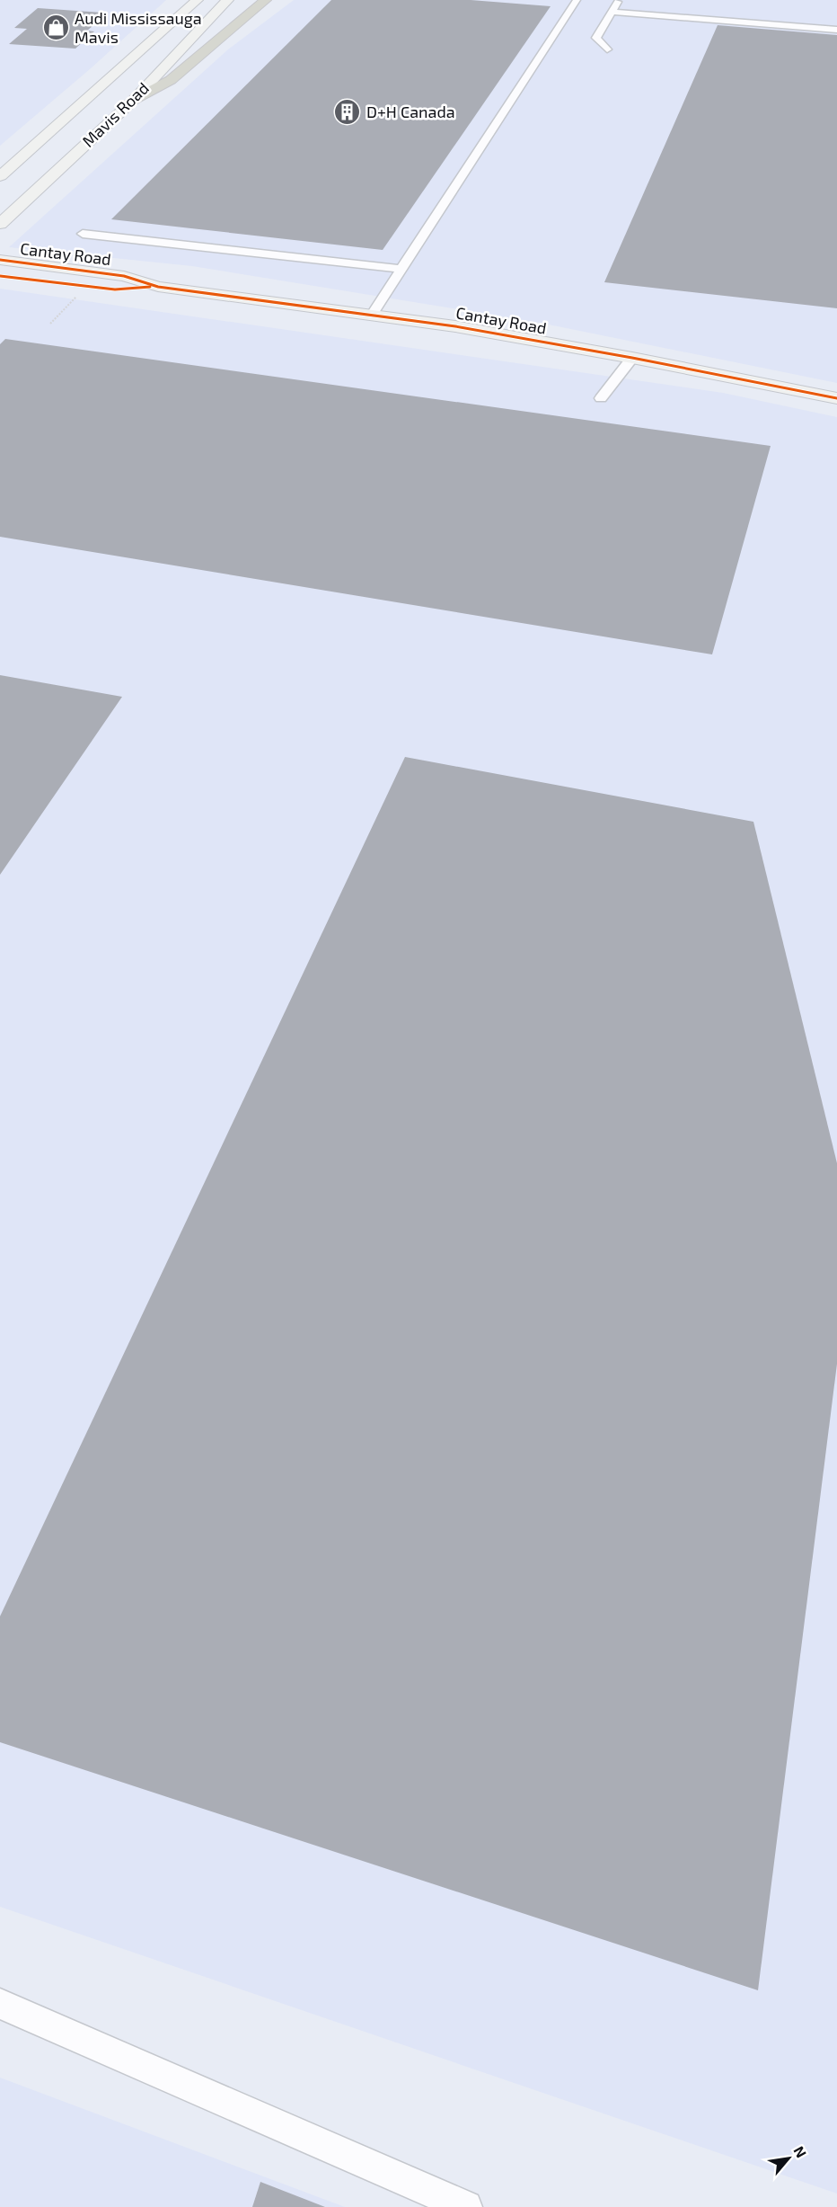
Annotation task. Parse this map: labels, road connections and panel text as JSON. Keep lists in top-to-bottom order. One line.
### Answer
{"streets":{"main road":["Mavis Road","Cantay Road"]},"places":{"shop":["Audi Mississauga Mavis"],"building":["D+H Canada"]},"north":"top right"}
